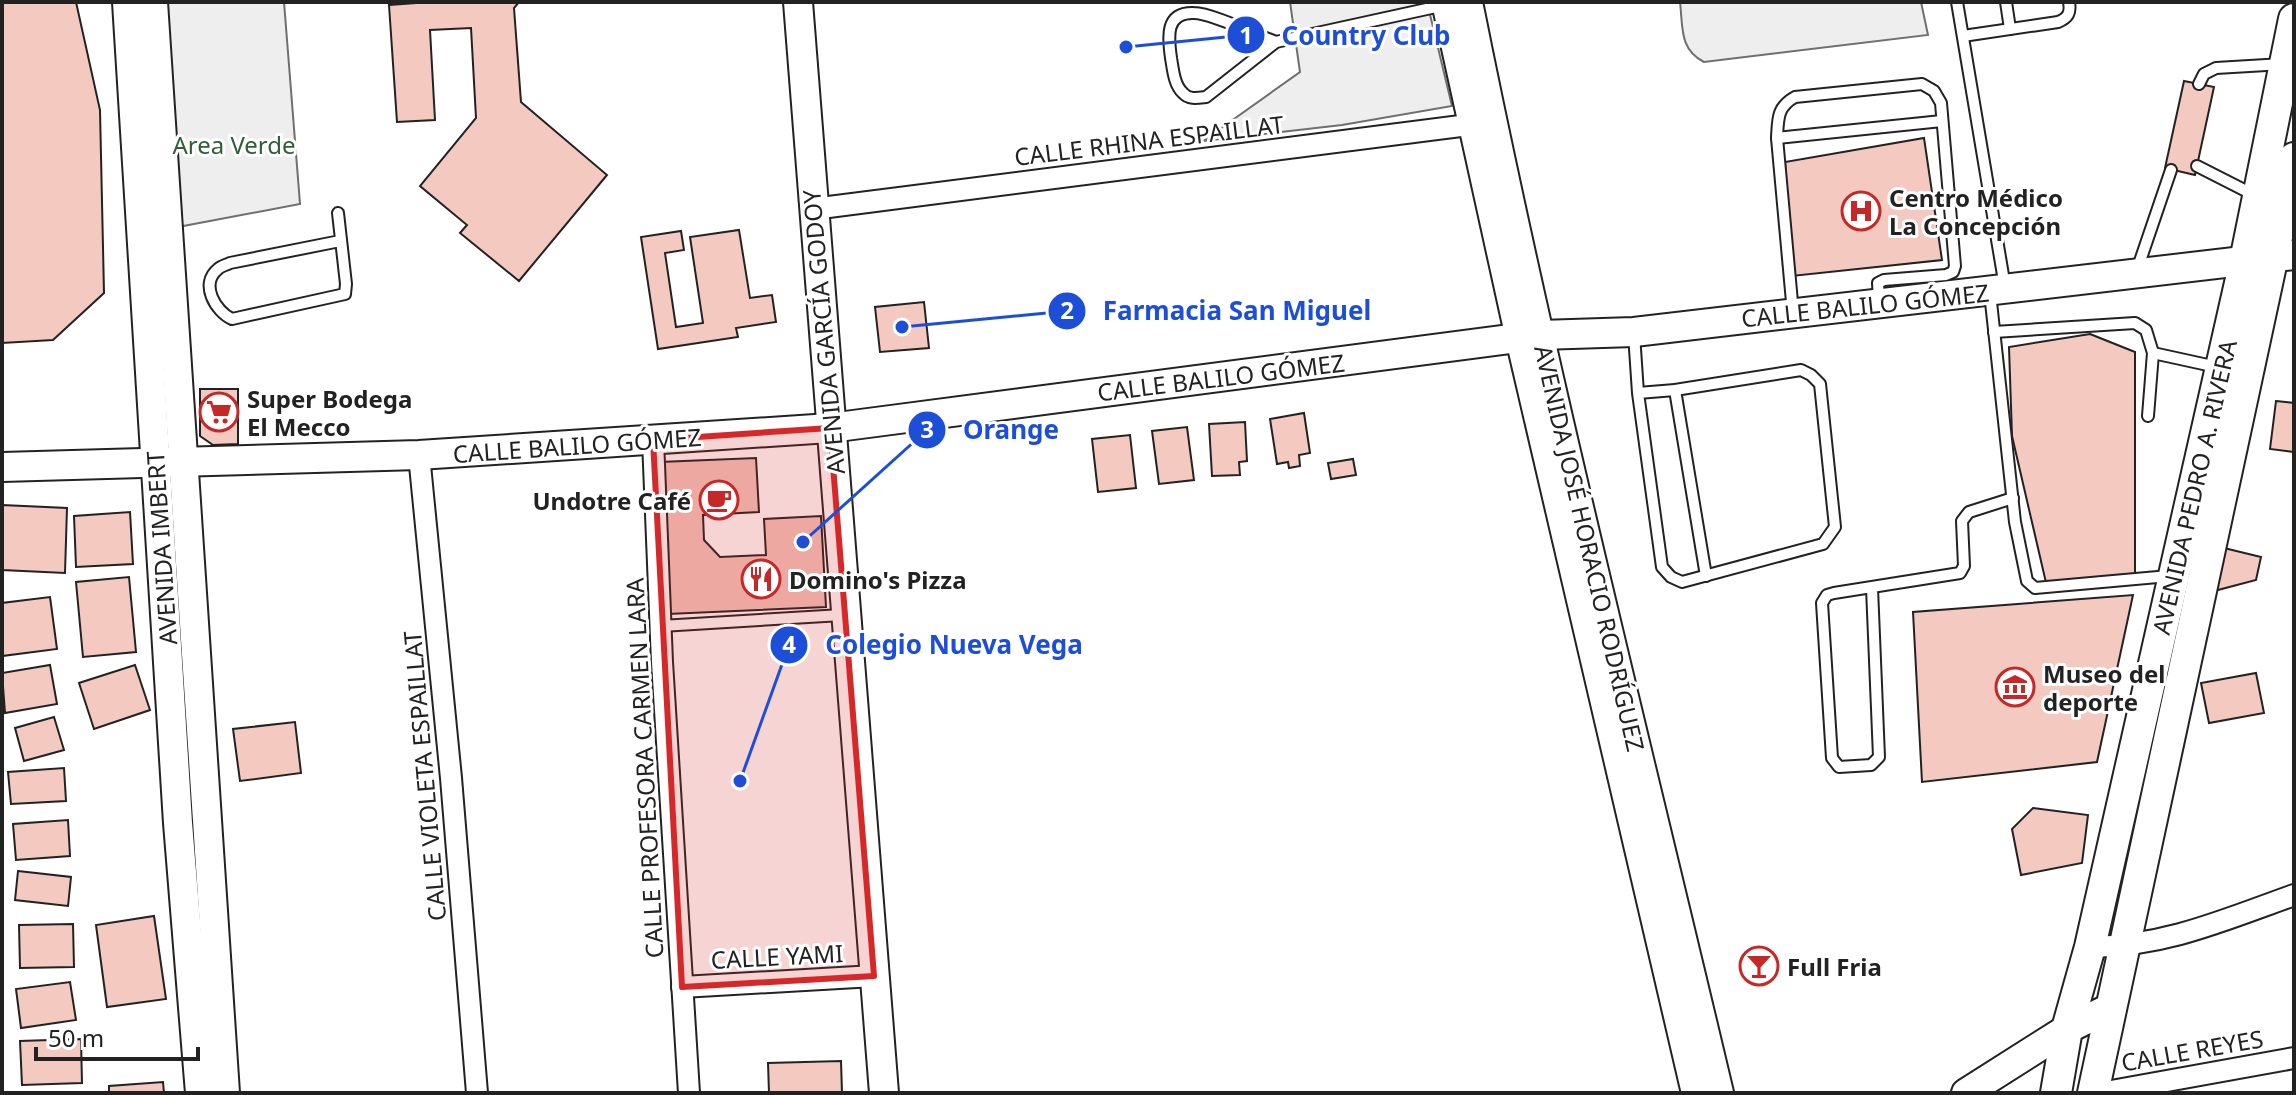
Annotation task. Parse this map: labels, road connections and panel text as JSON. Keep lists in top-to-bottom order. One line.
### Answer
{"streets":{"main road":["AVENIDA PEDRO A. RIVERA"],"street":["CALLE RHINA ESPAILLAT","CALLE BALILO GÓMEZ","AVENIDA GARCÍA GODOY","AVENIDA IMBERT","AVENIDA JOSÉ HORACIO RODRÍGUEZ","CALLE PROFESORA CARMEN LARA","CALLE VIOLETA ESPAILLAT","CALLE YAMI","CALLE REYES"]},"crossings":[["CALLE RHINA ESPAILLAT","AVENIDA GARCÍA GODOY"],["CALLE RHINA ESPAILLAT","AVENIDA JOSÉ HORACIO RODRÍGUEZ"],["CALLE BALILO GÓMEZ","AVENIDA GARCÍA GODOY"],["CALLE BALILO GÓMEZ","AVENIDA PEDRO A. RIVERA"],["CALLE BALILO GÓMEZ","AVENIDA IMBERT"],["CALLE BALILO GÓMEZ","AVENIDA JOSÉ HORACIO RODRÍGUEZ"],["CALLE BALILO GÓMEZ","CALLE PROFESORA CARMEN LARA"],["CALLE BALILO GÓMEZ","CALLE VIOLETA ESPAILLAT"],["AVENIDA GARCÍA GODOY","CALLE YAMI"],["CALLE PROFESORA CARMEN LARA","CALLE YAMI"]],"parks":["Area Verde"],"places":{"other":["Country Club","Farmacia San Miguel","Orange","Colegio Nueva Vega"],"hospital":["Centro Médico La Concepción"],"supermarket":["Super Bodega El Mecco"],"cafe":["Undotre Café"],"restaurant":["Domino's Pizza"],"museum":["Museo del deporte"],"bar":["Full Fria"]},"scale_bar":"50 m"}
